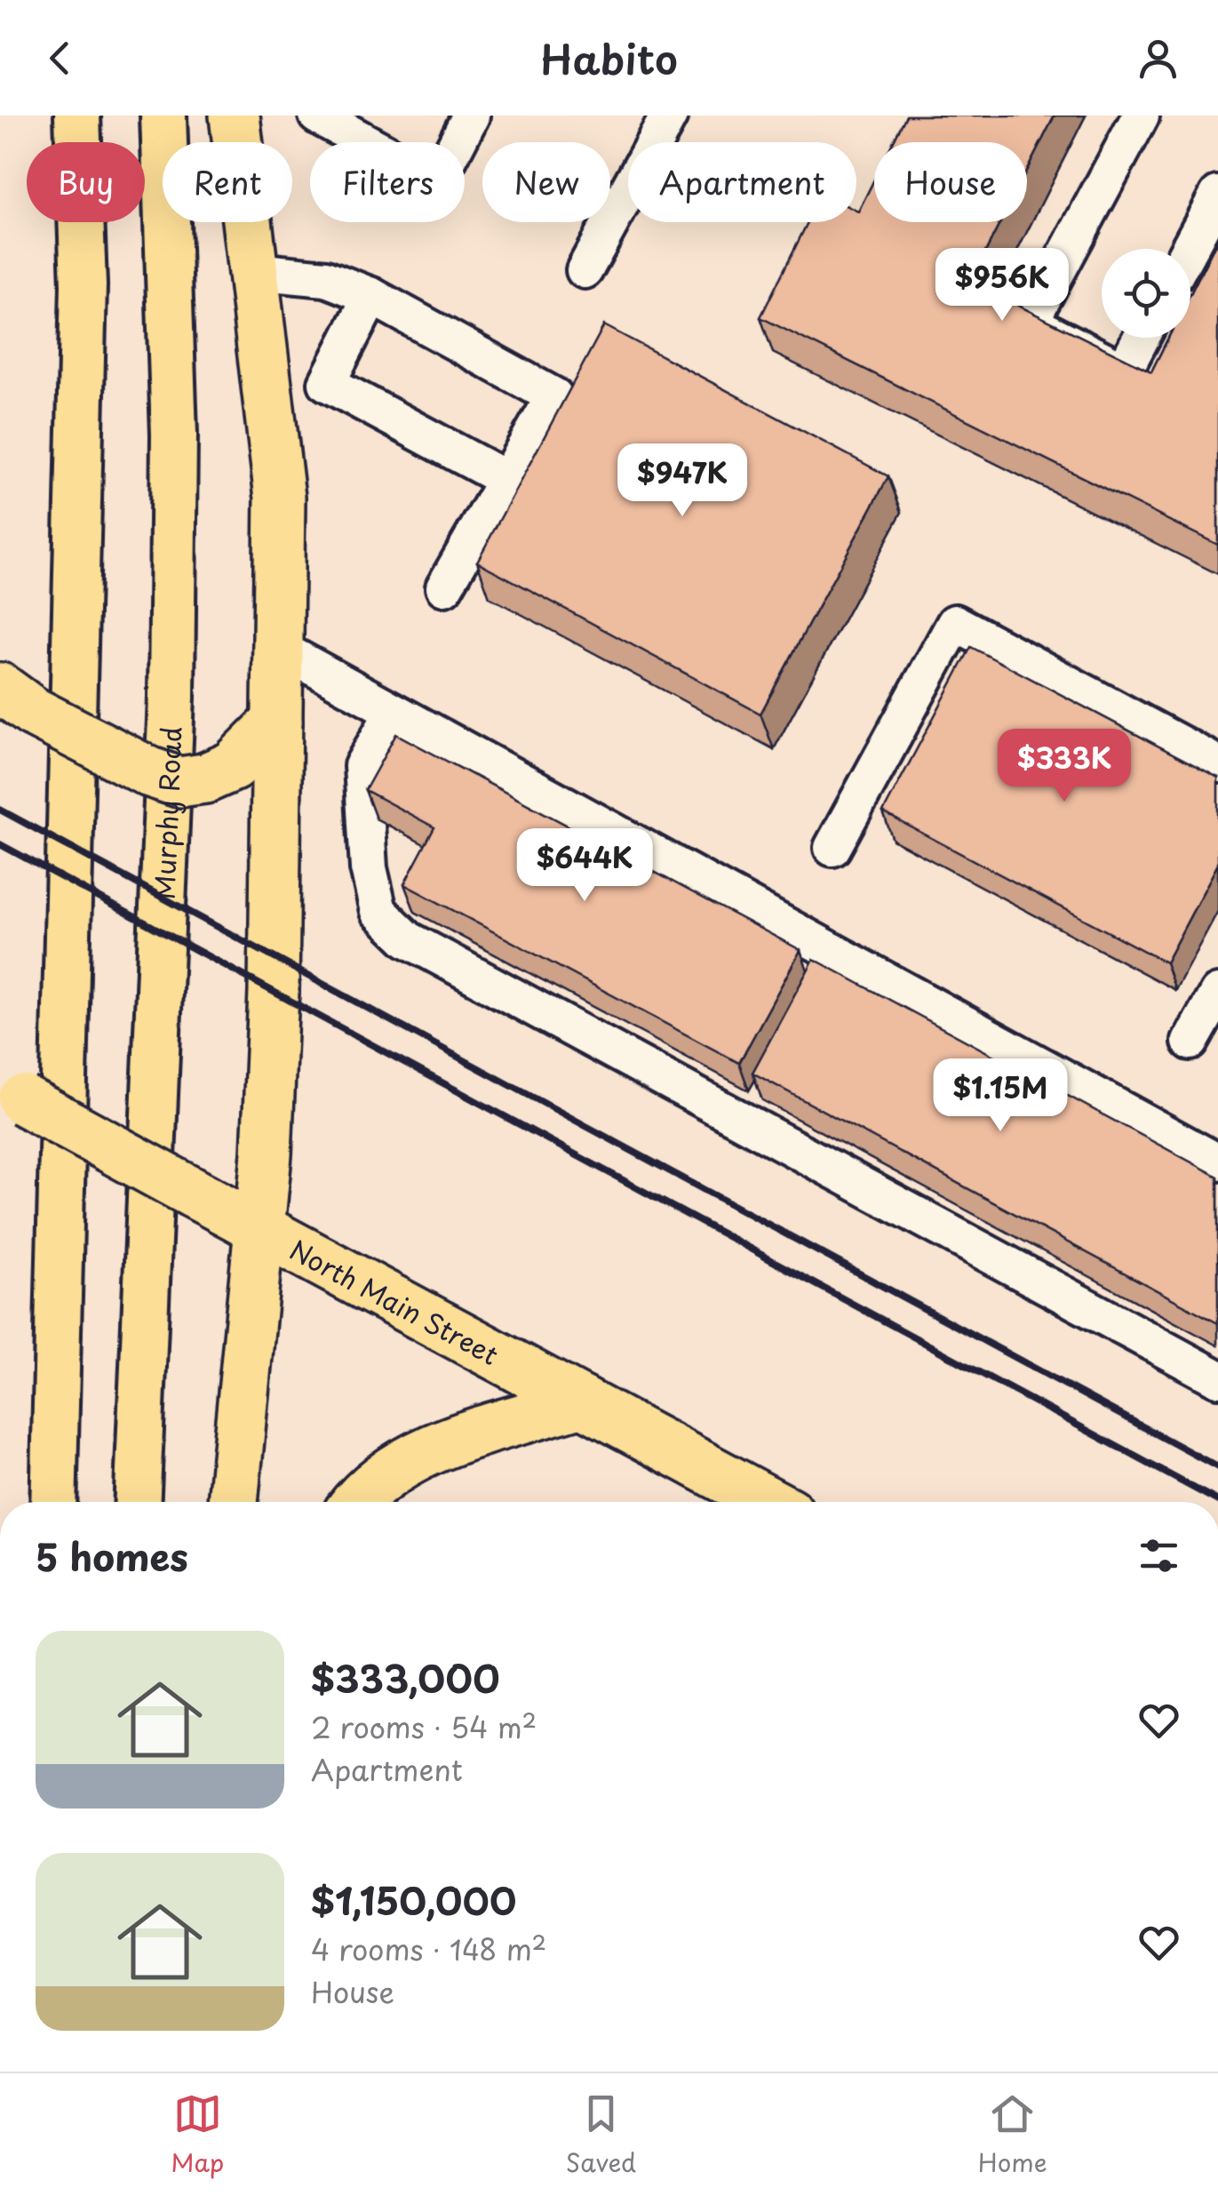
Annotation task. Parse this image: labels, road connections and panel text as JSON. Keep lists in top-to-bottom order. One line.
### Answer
{"streets":{"highway":["North Main Street"],"main road":["Murphy Road"]},"page":{"header":"Habito","chip":["Buy","Rent","Filters","New","Apartment","House"],"price":["$956K","$947K","$333K","$644K","$1.15M"],"heading":"5 homes","list":[{"name":"$333,000","note":"2 rooms · 54 m² · Apartment"},{"name":"$1,150,000","note":"4 rooms · 148 m² · House"}],"tabs":["Map","Saved","Home"]}}
